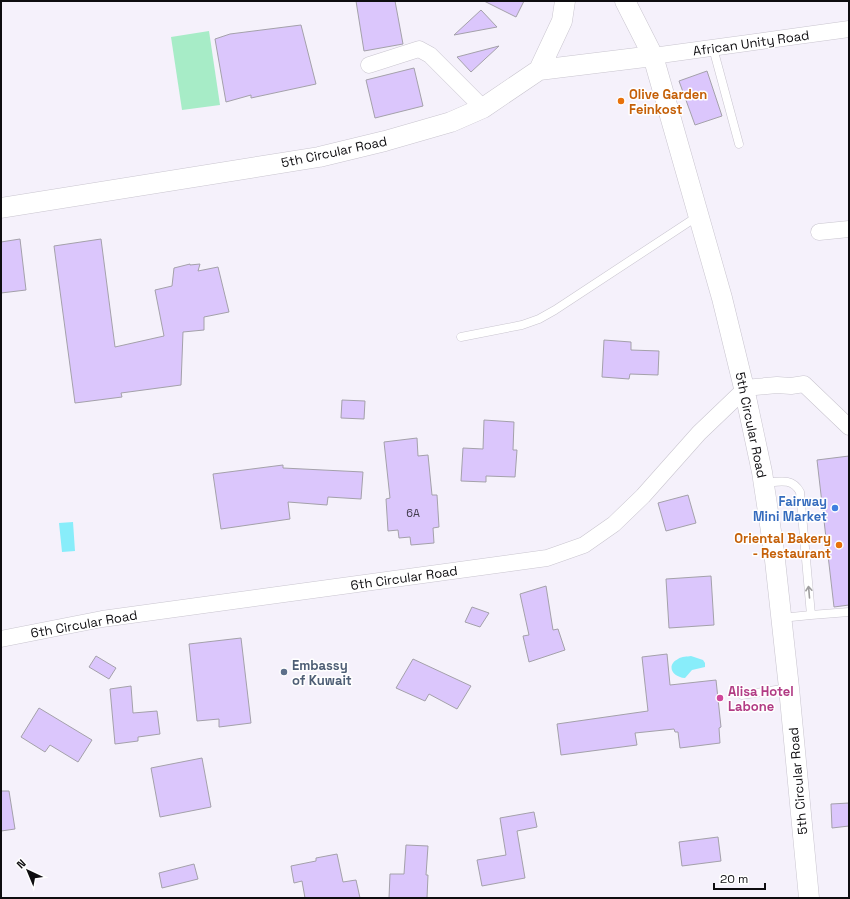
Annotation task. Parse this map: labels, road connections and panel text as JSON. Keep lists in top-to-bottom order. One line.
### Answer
{"streets":{"street":["African Unity Road","5th Circular Road","6th Circular Road"]},"crossings":[["African Unity Road","5th Circular Road"],["5th Circular Road","6th Circular Road"]],"places":["Olive Garden Feinkost","Fairway Mini Market","Oriental Bakery - Restaurant","Embassy of Kuwait","Alisa Hotel Labone"],"house_numbers":["6A"],"scale_bar":"20 m","north":"top left"}
